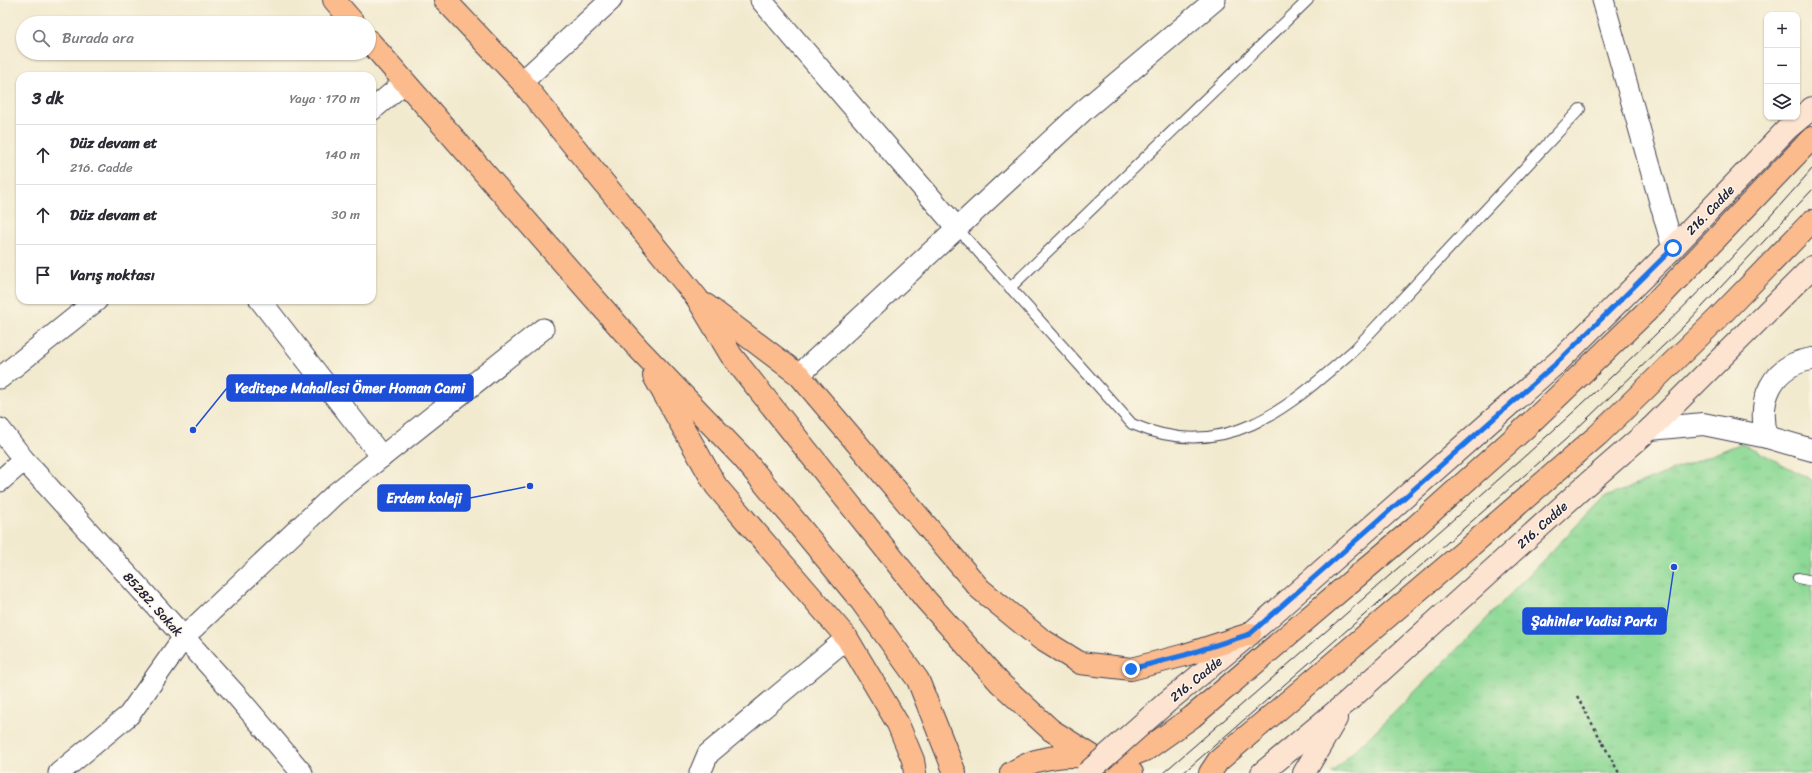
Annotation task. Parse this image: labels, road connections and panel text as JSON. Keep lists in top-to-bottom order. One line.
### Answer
{"streets":{"main road":["216. Cadde"],"street":["85282. Sokak"]},"places":["Yeditepe Mahallesi Ömer Homan Cami","Erdem koleji","Şahinler Vadisi Parkı"],"page":{"map_buttons":["+","−"],"search":"Burada ara","heading":["3 dk","Yaya · 170 m"],"list":[["Düz devam et","216. Cadde","140 m"],["Düz devam et","30 m"],"Varış noktası"]}}
